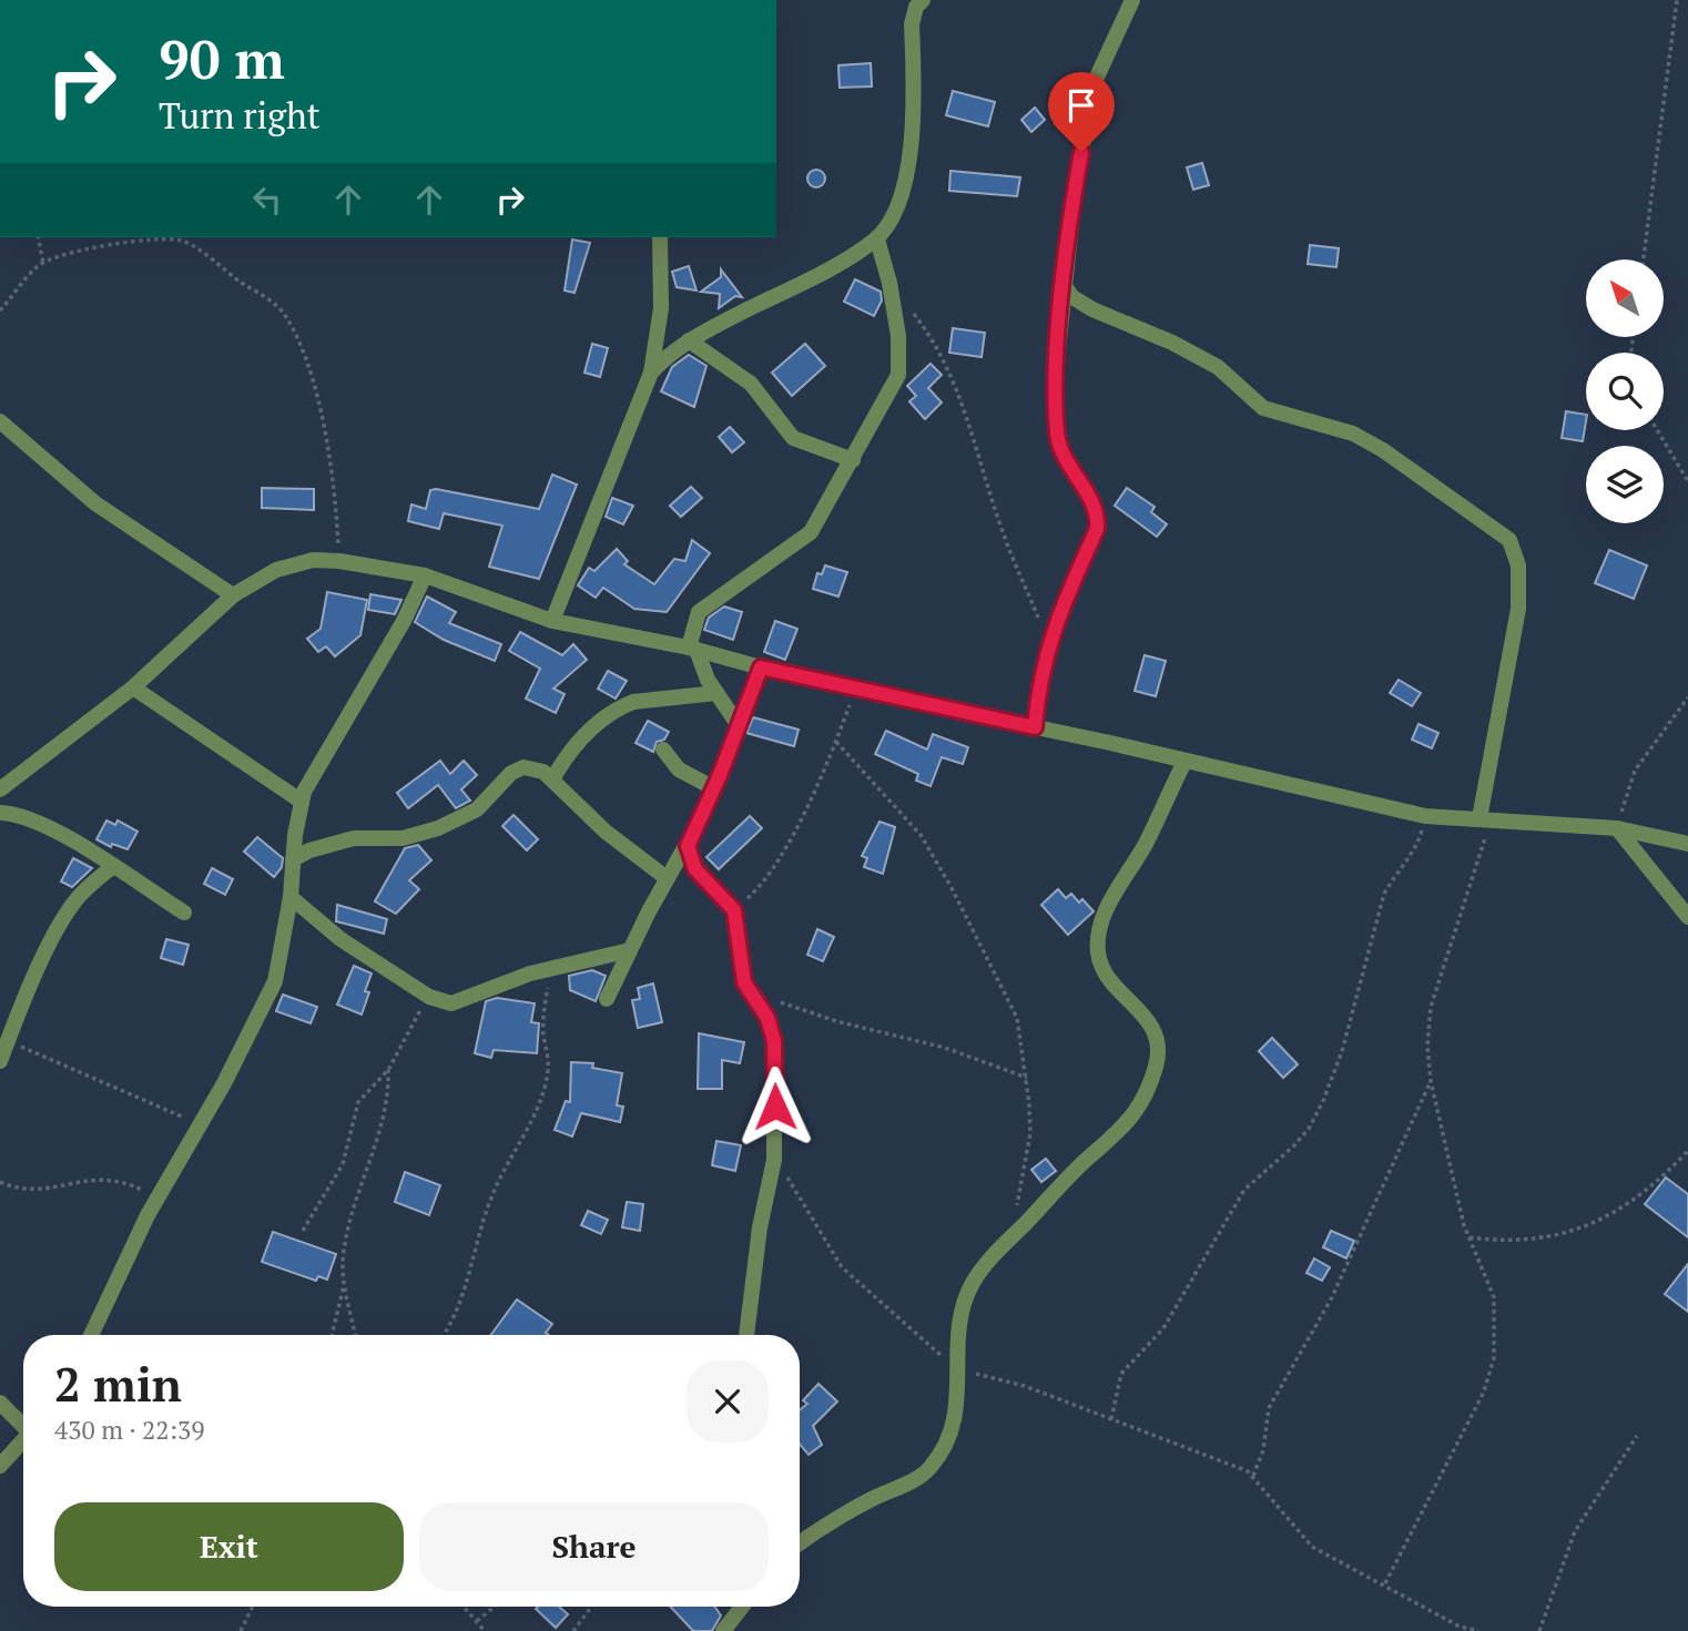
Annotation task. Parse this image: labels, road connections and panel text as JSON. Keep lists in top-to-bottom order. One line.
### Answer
{"north":"top left","page":{"turn":["90 m","Turn right"],"heading":["2 min","430 m · 22:39"],"buttons":["Exit","Share"]}}
